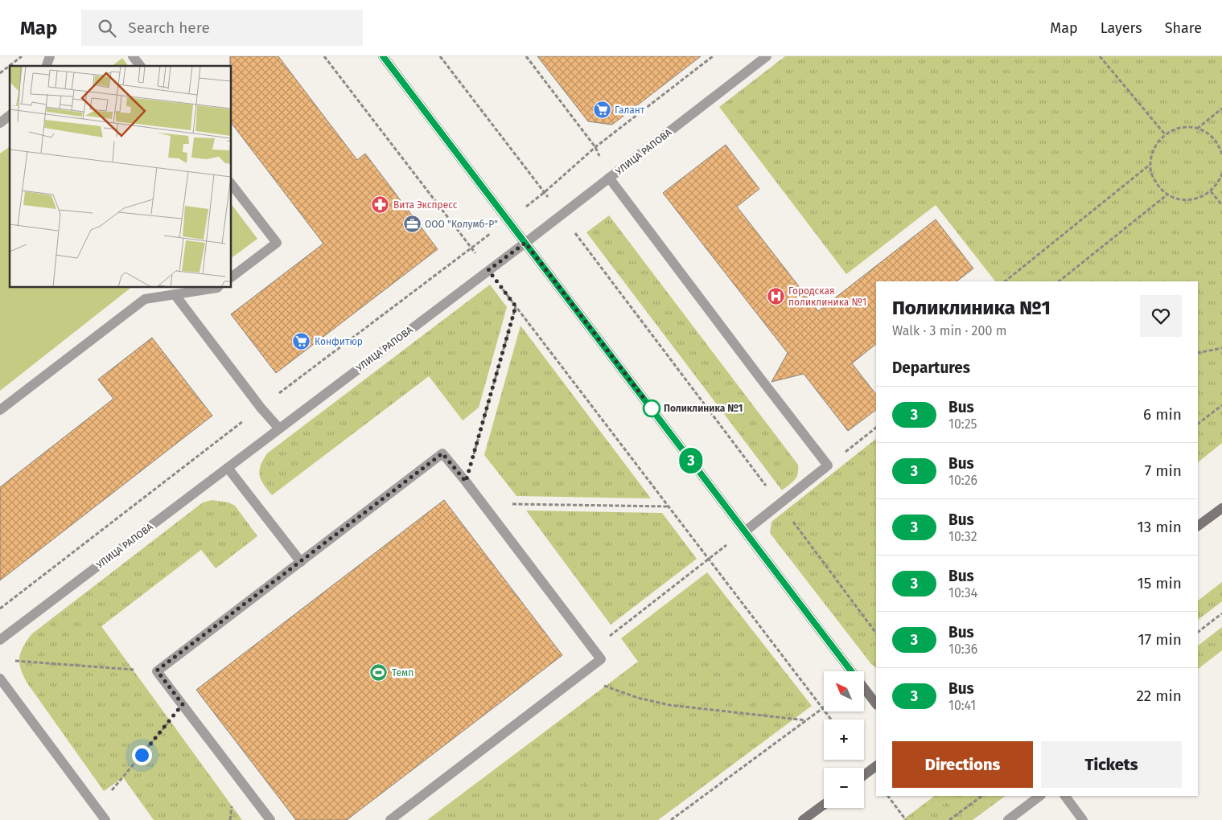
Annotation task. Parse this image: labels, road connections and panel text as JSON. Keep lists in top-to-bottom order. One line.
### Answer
{"streets":{"street":["УЛИЦА РАПОВА"]},"places":{"supermarket":["Галант","Конфитюр"],"pharmacy":["Вита Экспресс"],"office":["ООО \"Колумб-Р\""],"hospital":["Городская поликлиника №1"],"other":["Поликлиника №1"],"sports":["Темп"]},"lines":["bus line 3"],"north":"top left","page":{"header":"Map","search":"Search here","nav":["Map","Layers","Share"],"on_map":"3","heading":[["Поликлиника №1","Walk · 3 min · 200 m"],"Departures"],"list":[{"mark":"3","name":"Bus","note":"10:25","value":"6 min"},{"mark":"3","name":"Bus","note":"10:26","value":"7 min"},{"mark":"3","name":"Bus","note":"10:32","value":"13 min"},{"mark":"3","name":"Bus","note":"10:34","value":"15 min"},{"mark":"3","name":"Bus","note":"10:36","value":"17 min"},{"mark":"3","name":"Bus","note":"10:41","value":"22 min"}],"map_buttons":["+","−"],"buttons":["Directions","Tickets"]}}
